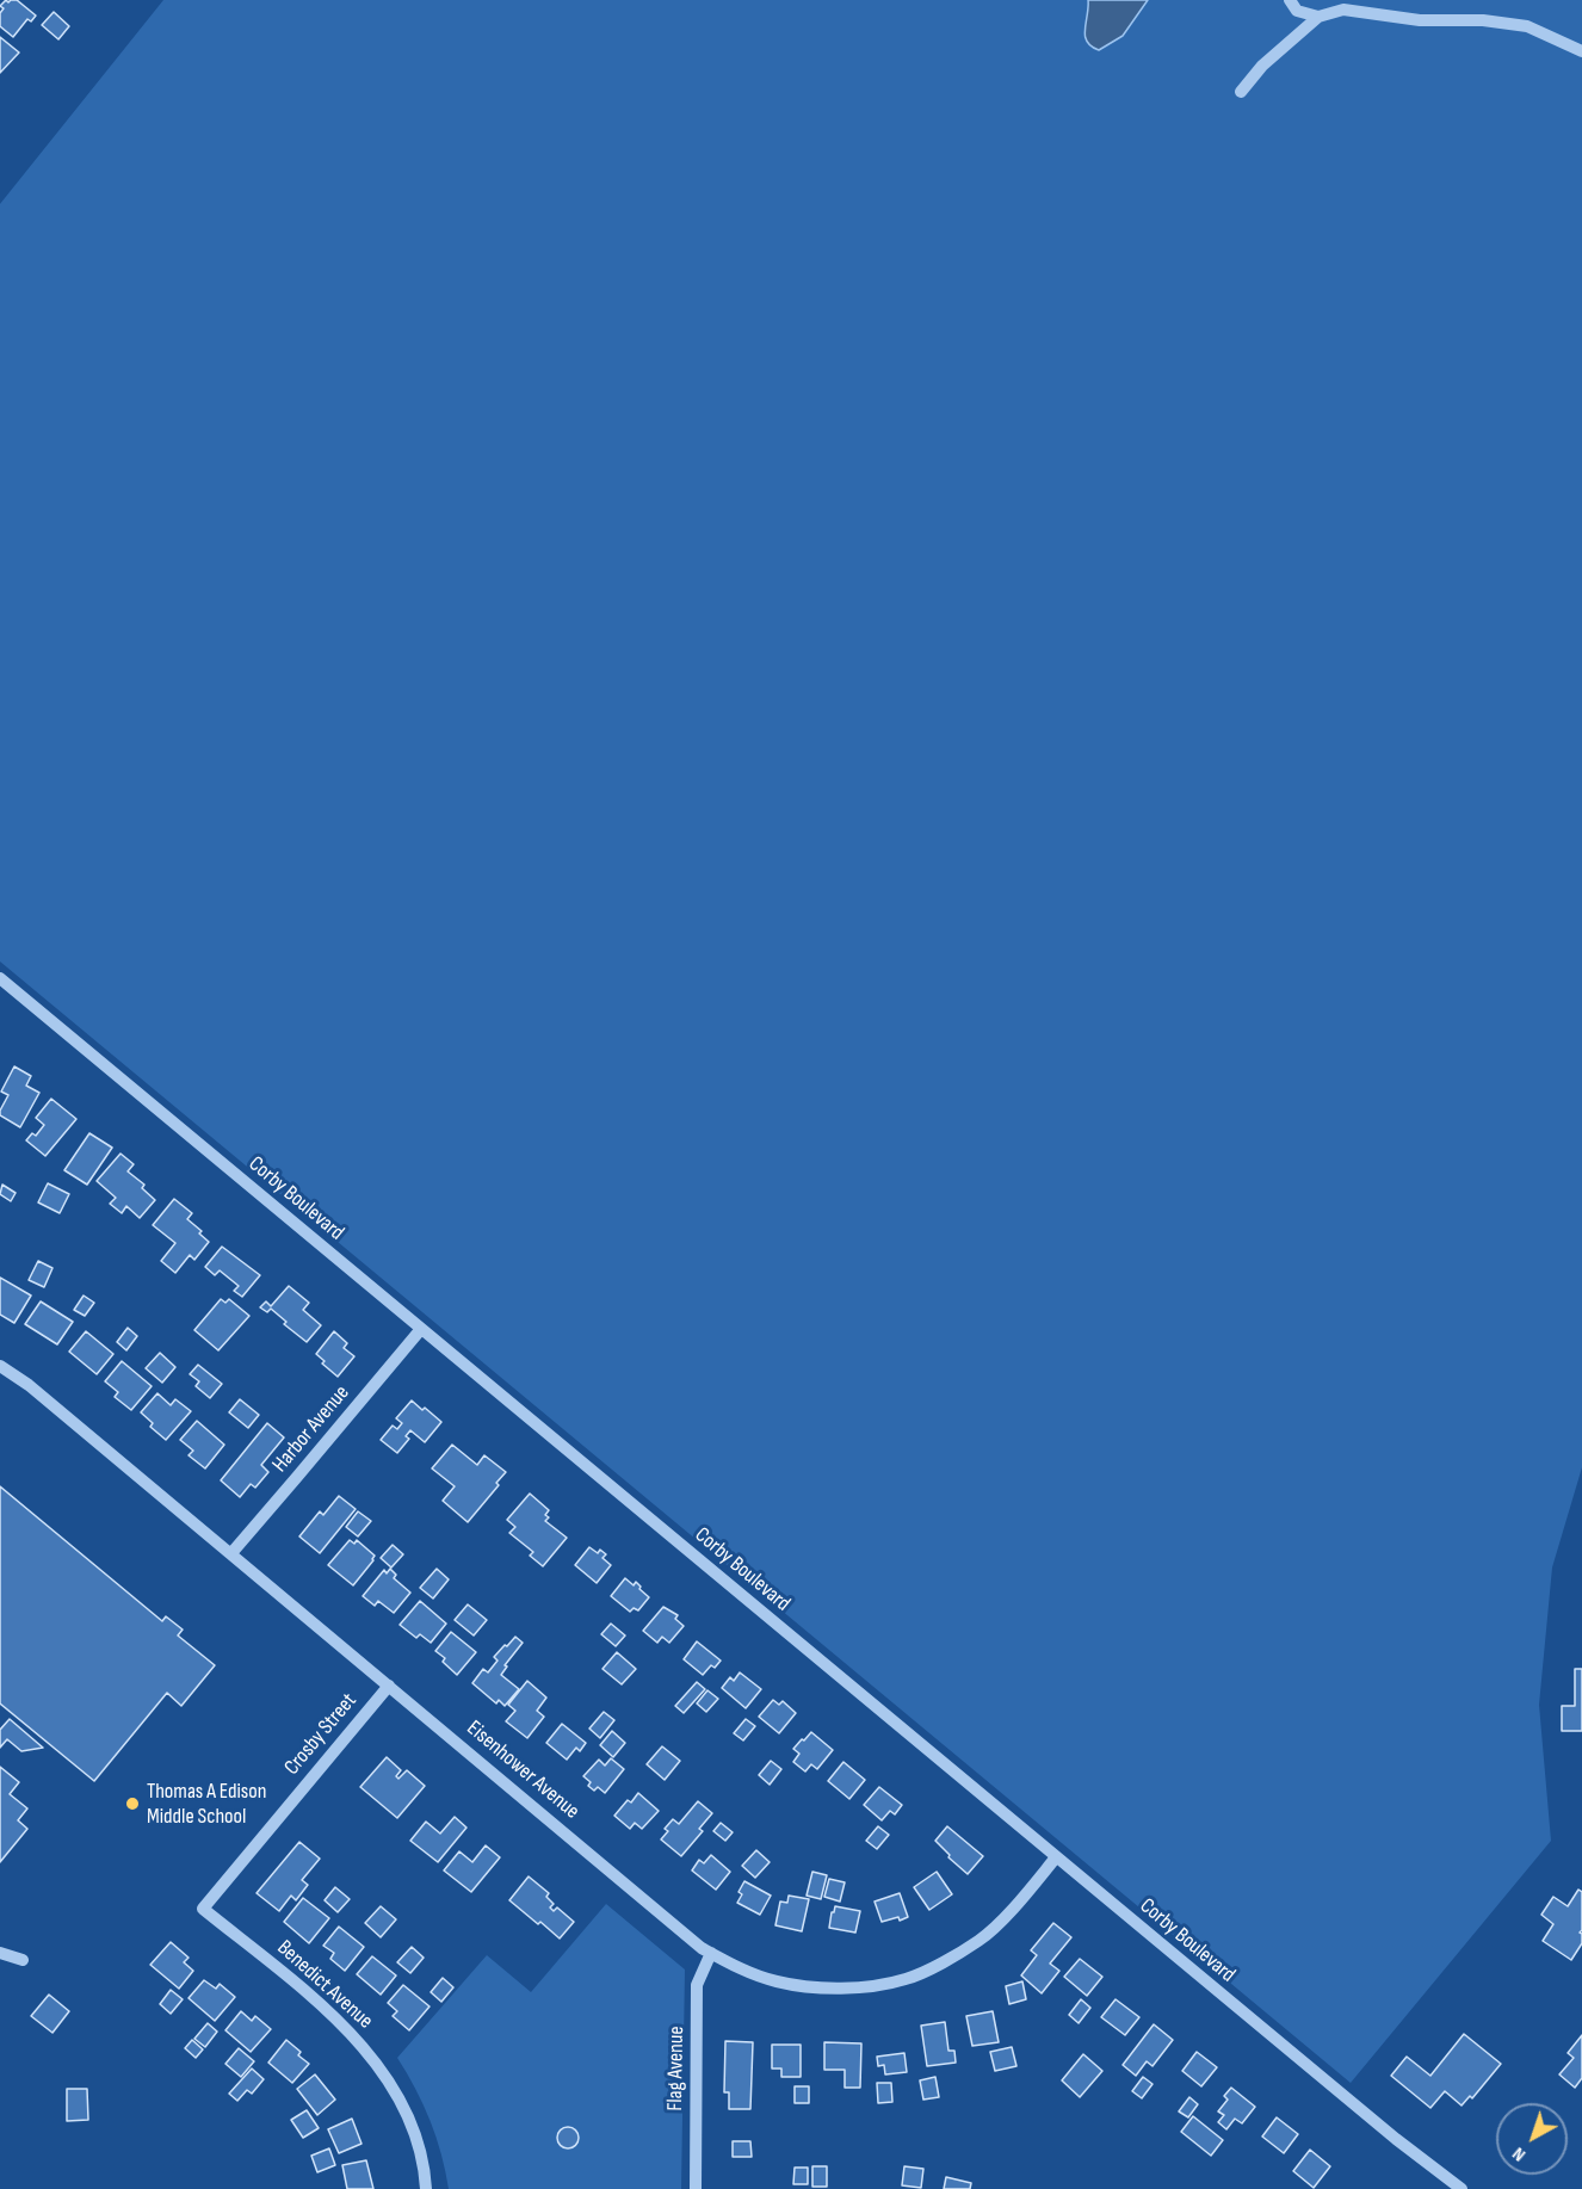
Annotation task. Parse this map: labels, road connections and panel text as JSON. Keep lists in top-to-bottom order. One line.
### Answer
{"streets":{"street":["Corby Boulevard","Harbor Avenue","Crosby Street","Eisenhower Avenue","Benedict Avenue","Flag Avenue"]},"crossings":[["Corby Boulevard","Harbor Avenue"],["Corby Boulevard","Eisenhower Avenue"],["Harbor Avenue","Eisenhower Avenue"],["Crosby Street","Eisenhower Avenue"],["Crosby Street","Benedict Avenue"],["Eisenhower Avenue","Flag Avenue"]],"places":["Thomas A Edison Middle School"],"north":"bottom left"}
